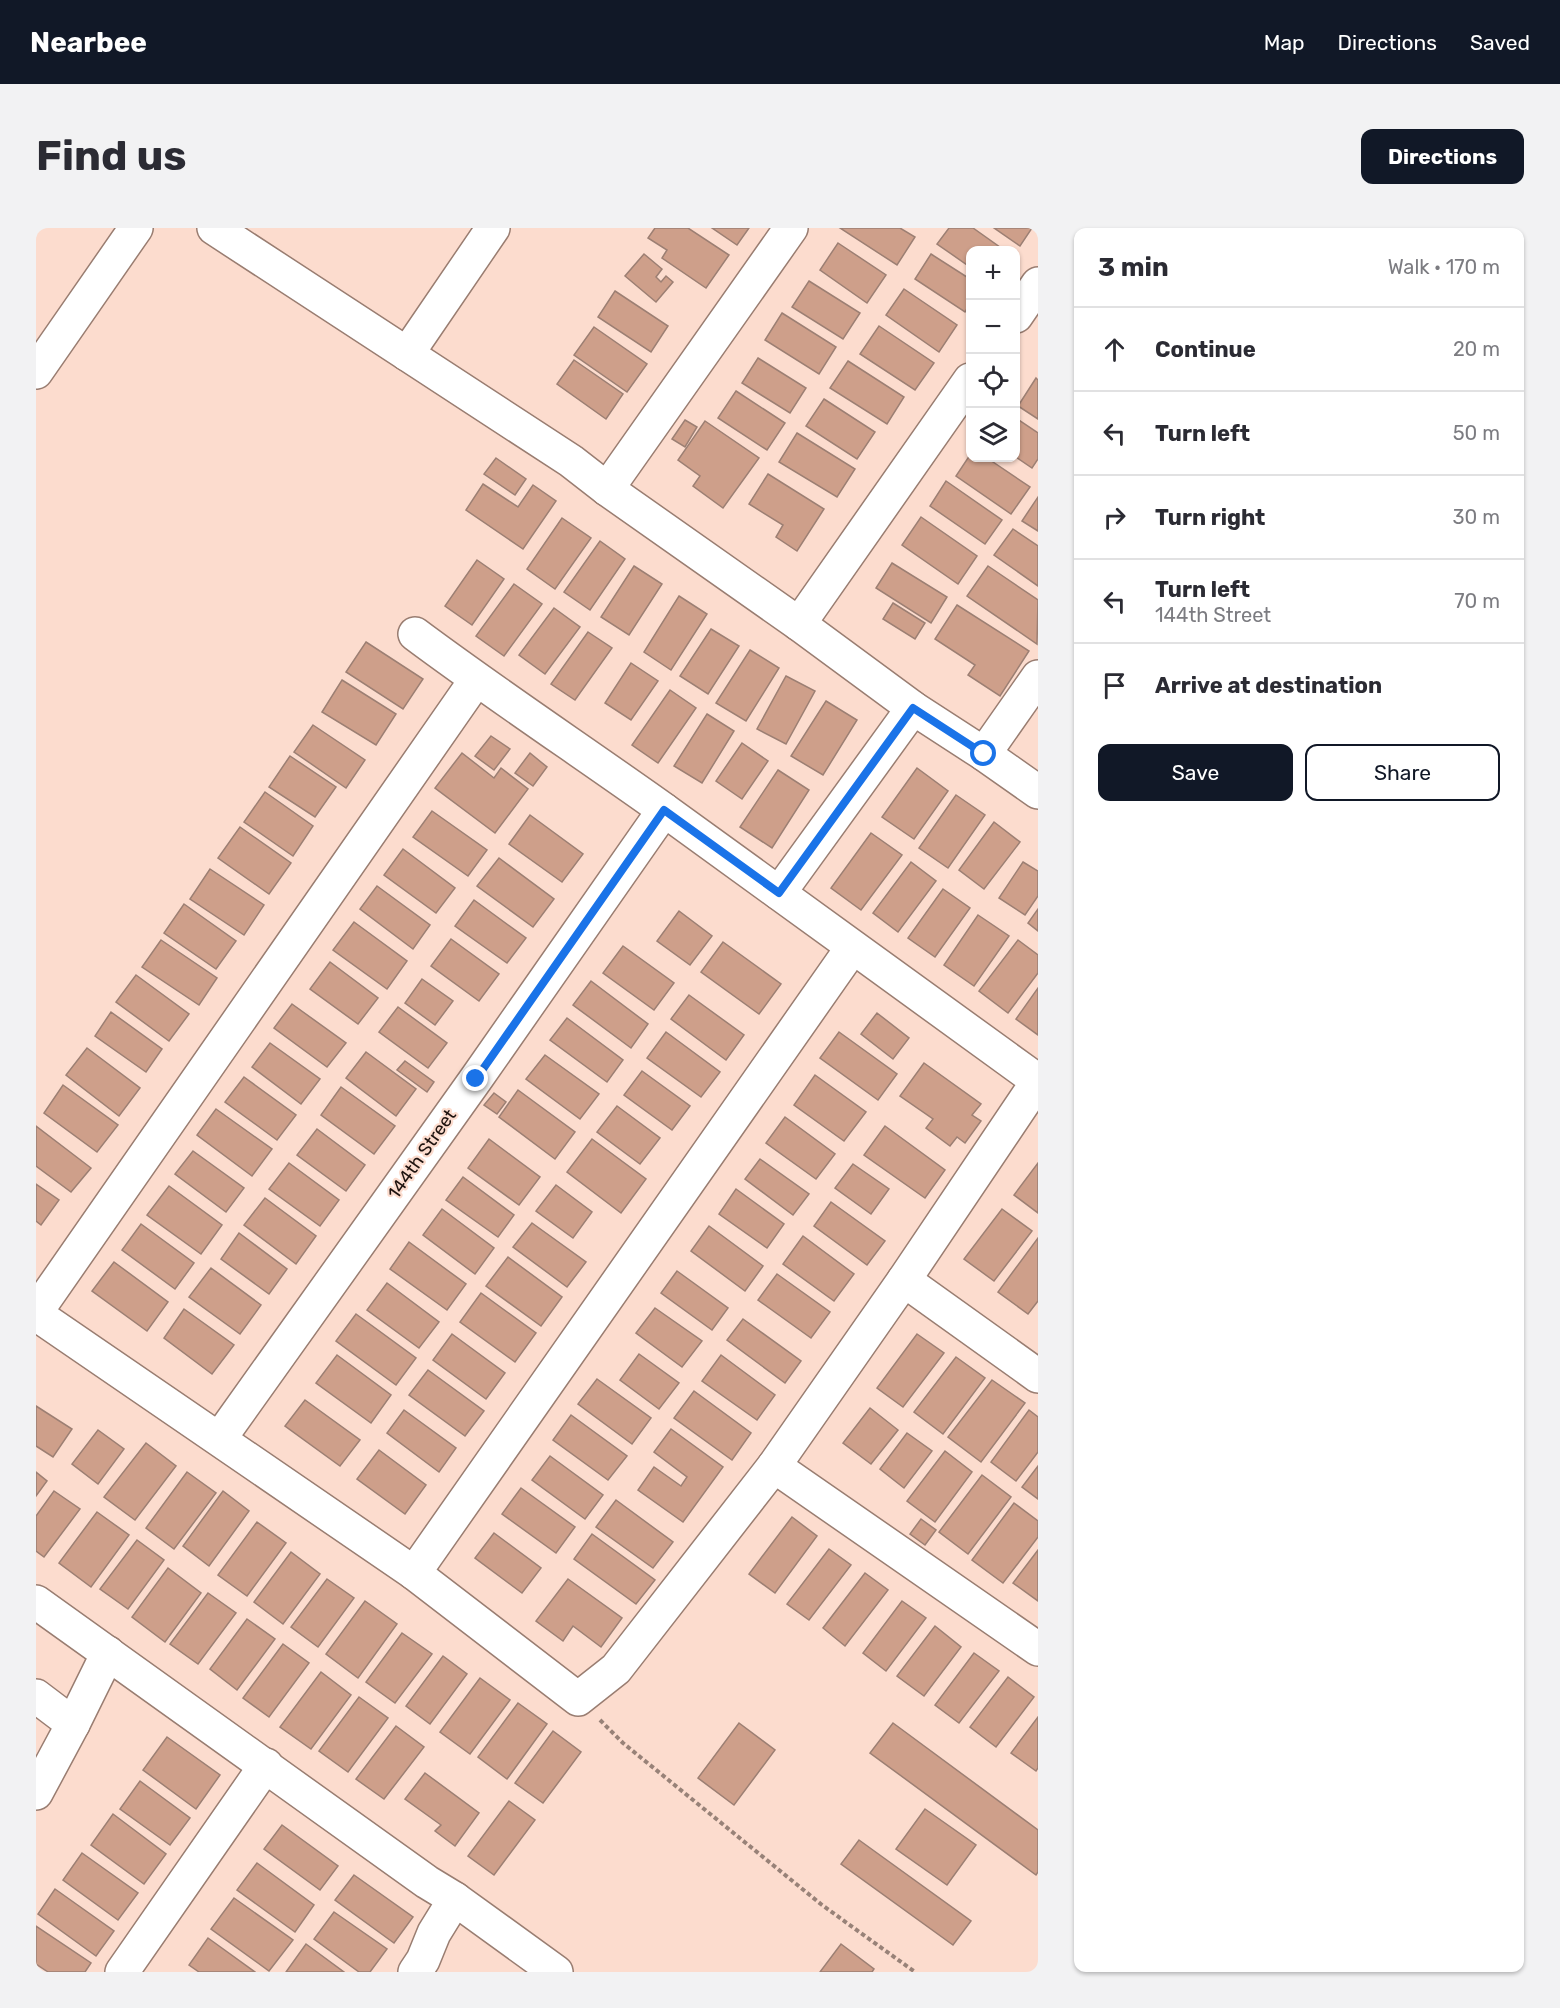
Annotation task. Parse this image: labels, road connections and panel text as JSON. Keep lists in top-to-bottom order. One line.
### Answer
{"streets":{"street":["144th Street"]},"page":{"header":"Nearbee","nav":["Map","Directions","Saved"],"buttons":["Directions",["Save","Share"]],"title":"Find us","heading":["3 min","Walk · 170 m"],"map_buttons":["+","−"],"list":[["Continue","20 m"],["Turn left","50 m"],["Turn right","30 m"],["Turn left","144th Street","70 m"],"Arrive at destination"]}}
